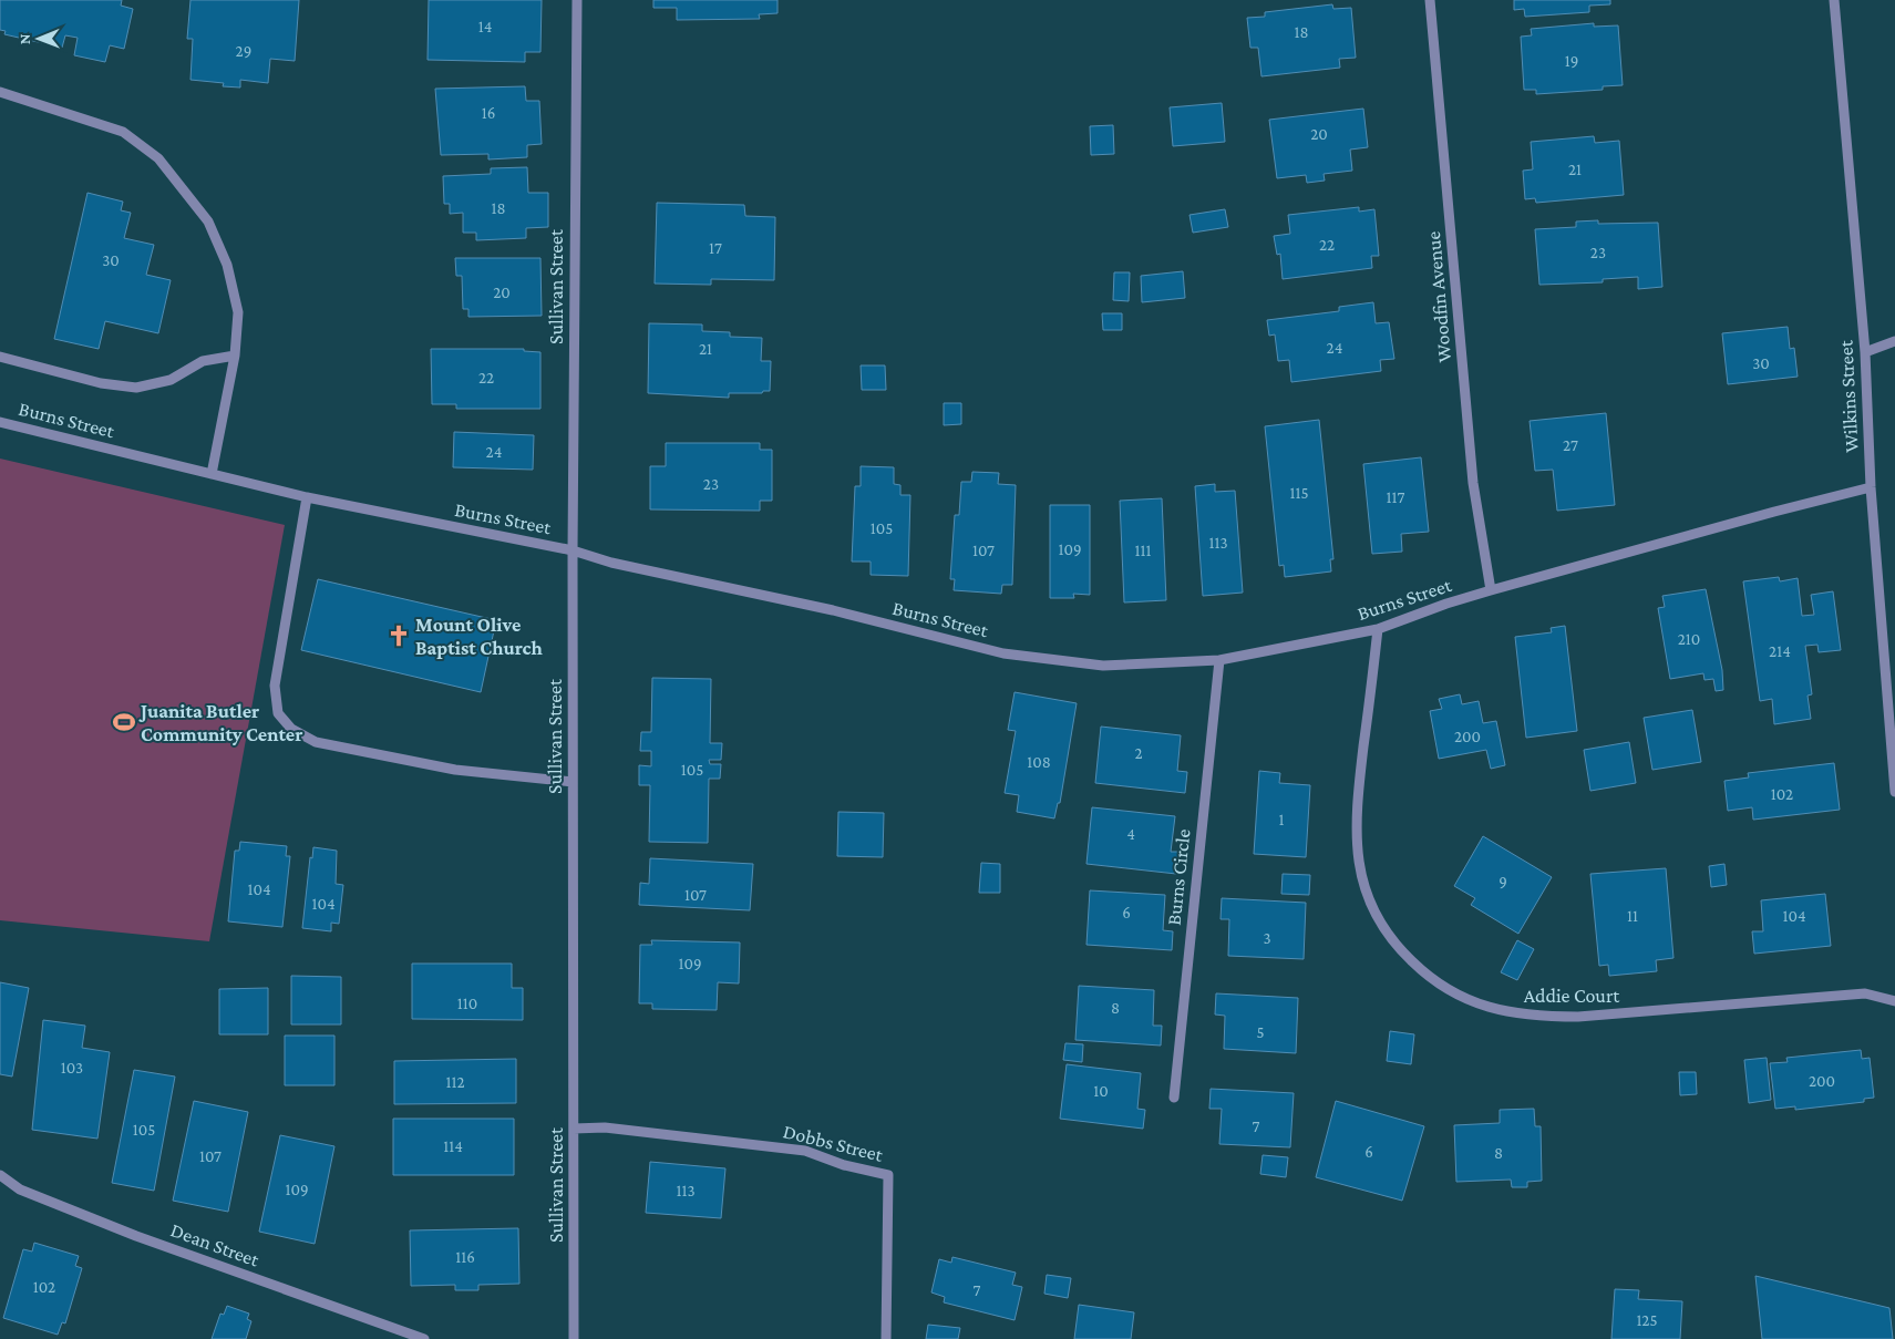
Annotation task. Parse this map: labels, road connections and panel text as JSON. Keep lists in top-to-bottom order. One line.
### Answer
{"streets":{"street":["Sullivan Street","Woodfin Avenue","Wilkins Street","Burns Street","Burns Circle","Addie Court","Dobbs Street","Dean Street"]},"crossings":[["Sullivan Street","Burns Street"],["Sullivan Street","Dobbs Street"],["Woodfin Avenue","Burns Street"],["Wilkins Street","Burns Street"],["Burns Street","Burns Circle"],["Burns Street","Addie Court"]],"places":{"church":["Mount Olive Baptist Church"],"sports":["Juanita Butler Community Center"]},"house_numbers":["14","18","29","19","16","20","21","18","22","17","23","30","20","24","21","30","22","27","24","23","115","117","105","113","109","107","111","210","214","200","2","108","105","102","1","4","9","104","107","104","6","11","104","3","109","110","8","5","103","200","112","10","7","105","114","6","8","107","109","113","116","102","7","125"],"north":"left"}
